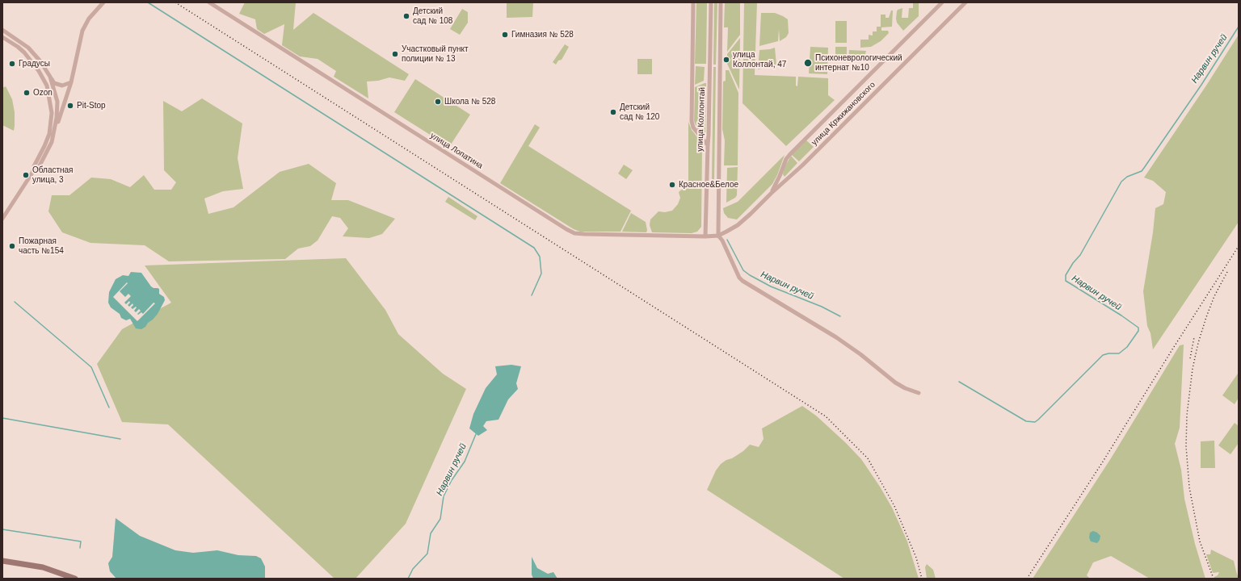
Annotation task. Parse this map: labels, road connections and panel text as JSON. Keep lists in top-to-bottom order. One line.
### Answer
{"streets":{"street":["улица Кржижановского","улица Коллонтай","улица Лопатина"]},"crossings":[["улица Кржижановского","улица Лопатина"],["улица Коллонтай","улица Лопатина"]],"water":["Нарвин ручей"],"places":["Детский сад № 108","Гимназия № 528","Участковый пункт полиции № 13","улица Коллонтай, 47","Психоневрологический интернат №10","Градусы","Ozon","Школа № 528","Pit-Stop","Детский сад № 120","Областная улица, 3","Красное&Белое","Пожарная часть №154"]}
